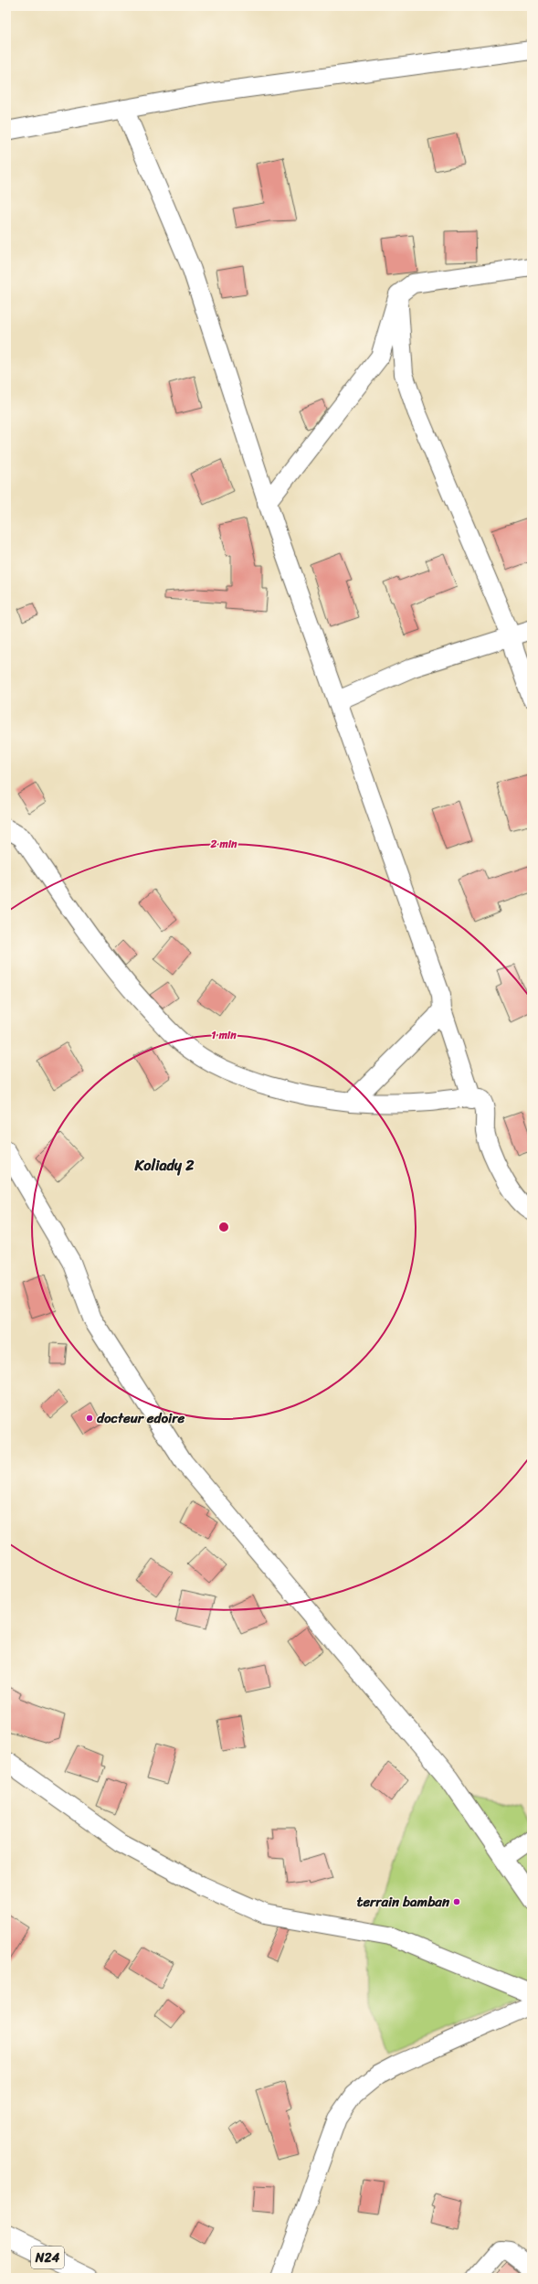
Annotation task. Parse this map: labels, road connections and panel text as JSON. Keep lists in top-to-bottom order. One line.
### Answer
{"streets":{"main road":["N24"]},"districts":["Koliady 2"],"places":["docteur edoire","terrain bamban"],"rings":["2 min","1 min"]}
